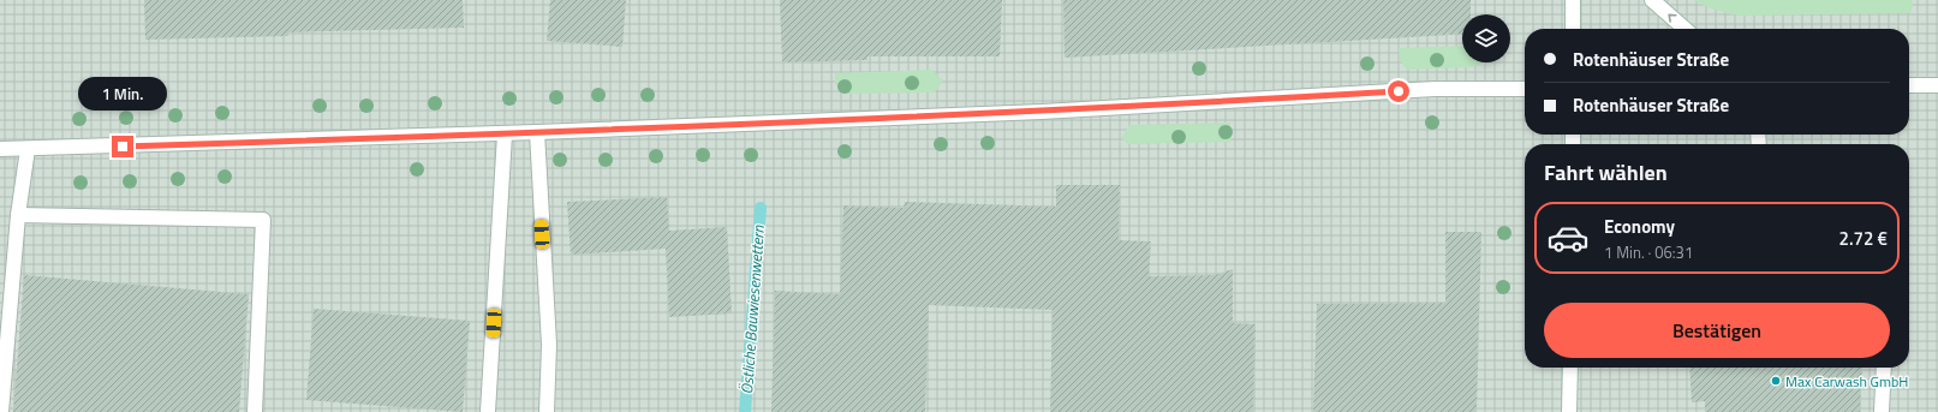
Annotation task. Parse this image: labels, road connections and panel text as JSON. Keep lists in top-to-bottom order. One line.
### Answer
{"water":["Östliche Bauwiesenwettern"],"places":["Max Carwash GmbH"],"page":{"banner":["Rotenhäuser Straße","Rotenhäuser Straße"],"bubble":"1 Min.","heading":"Fahrt wählen","list":[{"name":"Economy","note":"1 Min. · 06:31","value":"2.72 €"}],"buttons":"Bestätigen"}}
